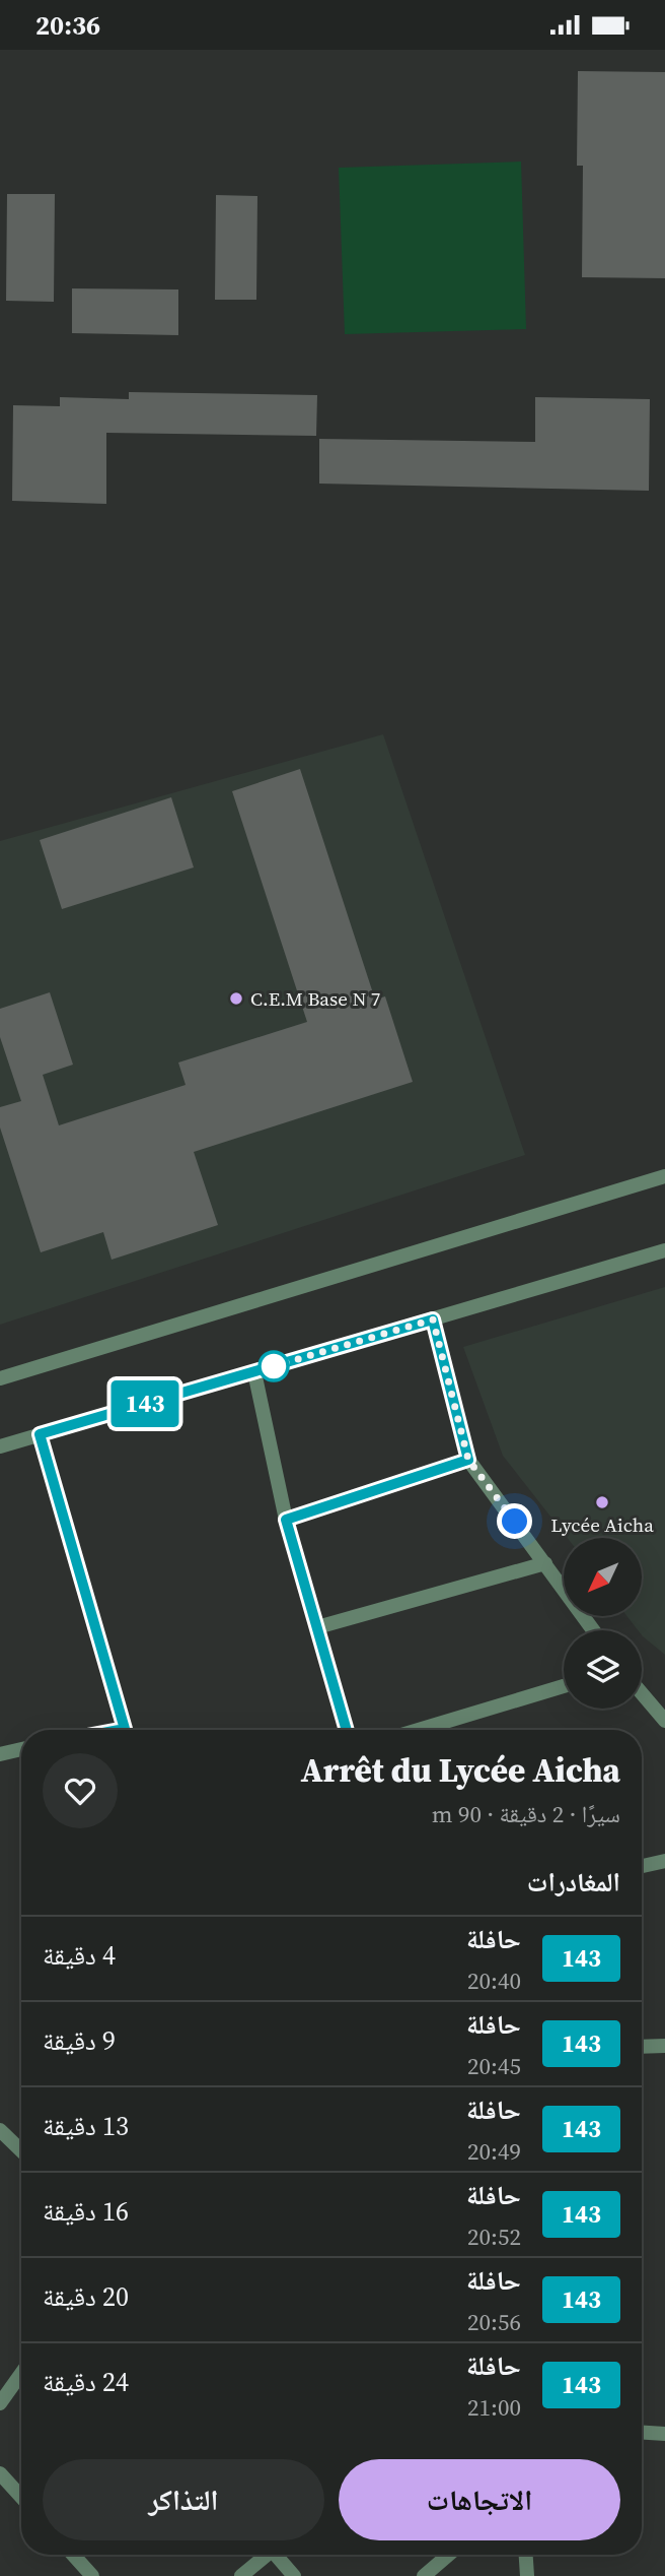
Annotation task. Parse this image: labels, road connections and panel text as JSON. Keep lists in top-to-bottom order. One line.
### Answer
{"places":["C.E.M Base N 7","Lycée Aicha"],"lines":["bus line 143"],"north":"bottom left","page":{"status":"20:36","on_map":"143","heading":[["Arrêt du Lycée Aicha","سيرًا · 2 دقيقة · 90 m"],"المغادرات"],"list":[{"mark":"143","name":"حافلة","note":"20:40","value":"4 دقيقة"},{"mark":"143","name":"حافلة","note":"20:45","value":"9 دقيقة"},{"mark":"143","name":"حافلة","note":"20:49","value":"13 دقيقة"},{"mark":"143","name":"حافلة","note":"20:52","value":"16 دقيقة"},{"mark":"143","name":"حافلة","note":"20:56","value":"20 دقيقة"},{"mark":"143","name":"حافلة","note":"21:00","value":"24 دقيقة"}],"buttons":["الاتجاهات","التذاكر"]}}
